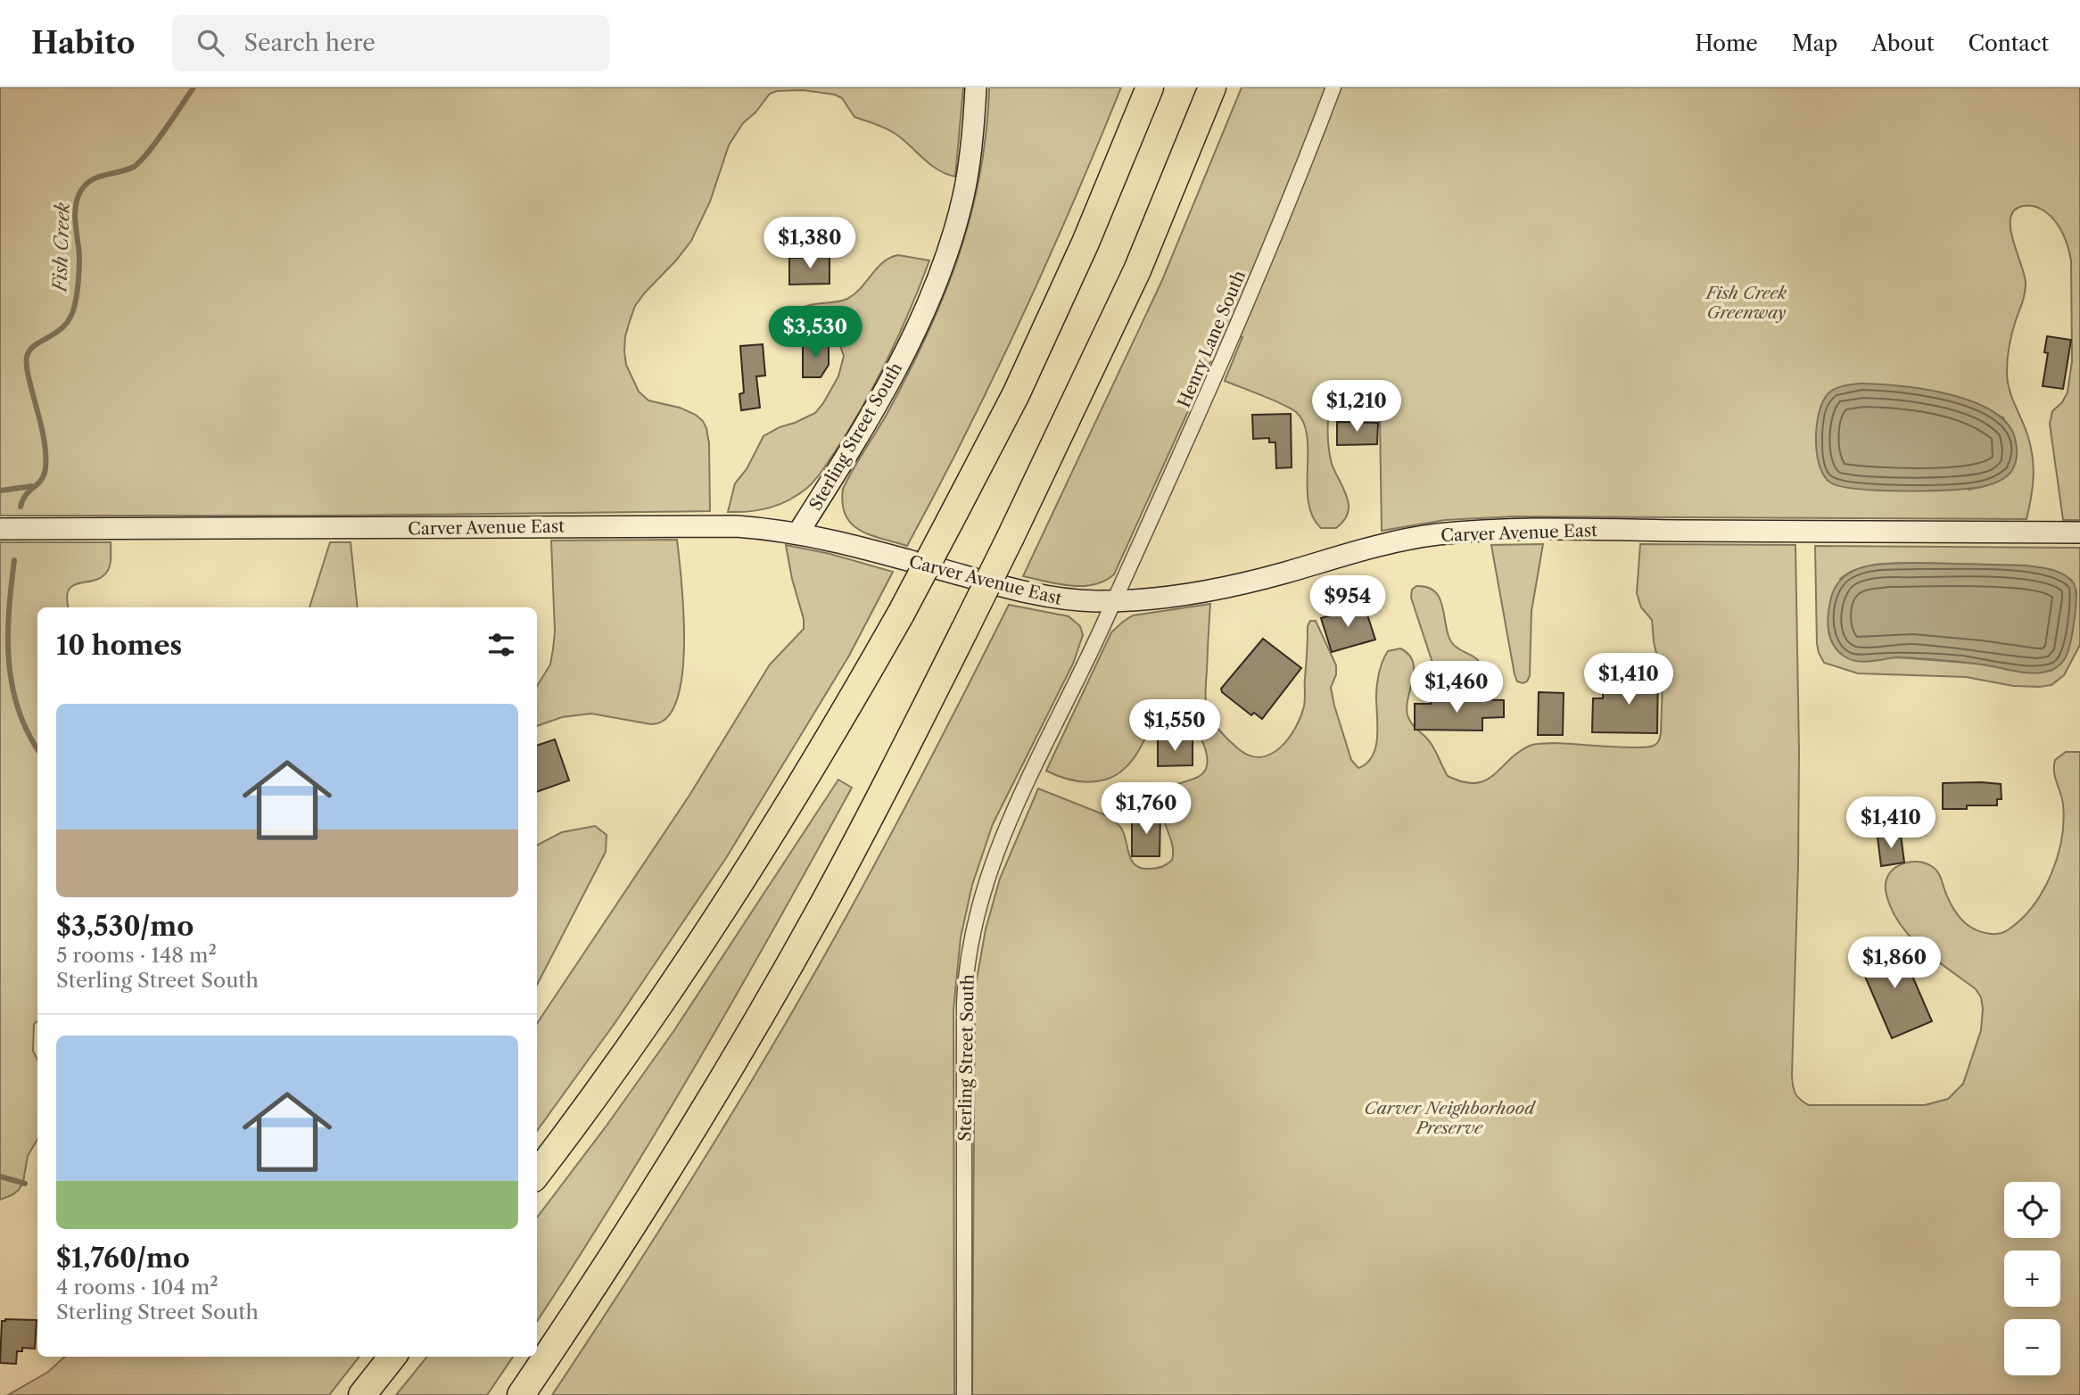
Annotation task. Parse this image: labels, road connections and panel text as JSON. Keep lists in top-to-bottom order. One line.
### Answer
{"streets":{"street":["Henry Lane South","Sterling Street South","Carver Avenue East"]},"crossings":[["Henry Lane South","Sterling Street South"],["Henry Lane South","Carver Avenue East"],["Sterling Street South","Carver Avenue East"]],"water":["Fish Creek"],"parks":["Fish Creek Greenway","Carver Neighborhood Preserve"],"page":{"header":"Habito","search":"Search here","nav":["Home","Map","About","Contact"],"price":["$1,380","$3,530","$1,210","$954","$1,410","$1,460","$1,550","$1,760","$1,410","$1,860"],"heading":"10 homes","list":[{"name":"$3,530/mo","note":"5 rooms · 148 m² · Sterling Street South"},{"name":"$1,760/mo","note":"4 rooms · 104 m² · Sterling Street South"}],"map_buttons":["+","−"]}}
